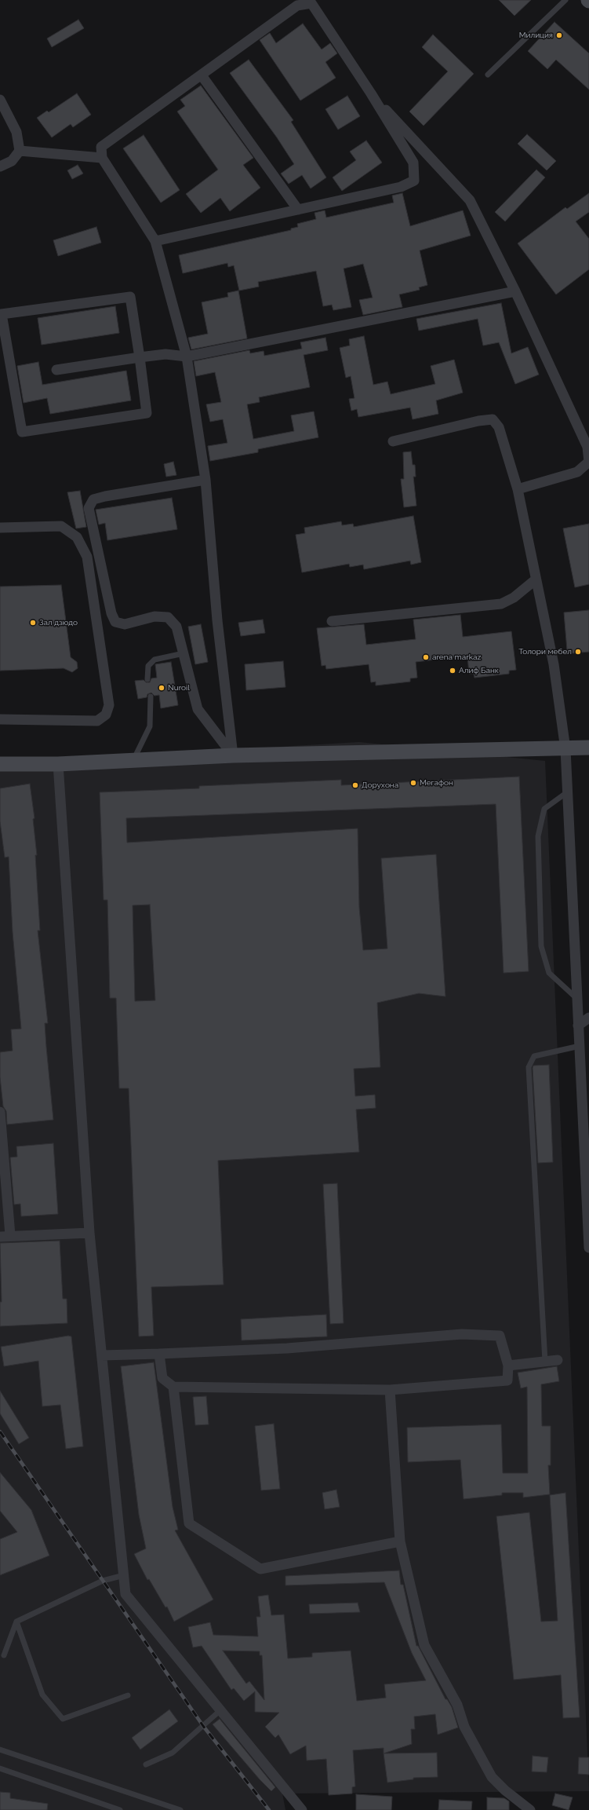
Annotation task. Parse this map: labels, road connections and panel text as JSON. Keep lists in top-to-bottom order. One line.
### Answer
{"places":["Милиция","Зал дзюдо","Толори мебел","arena markaz","Алиф Банк","Nuroil","Мегафон","Дорухона"]}
